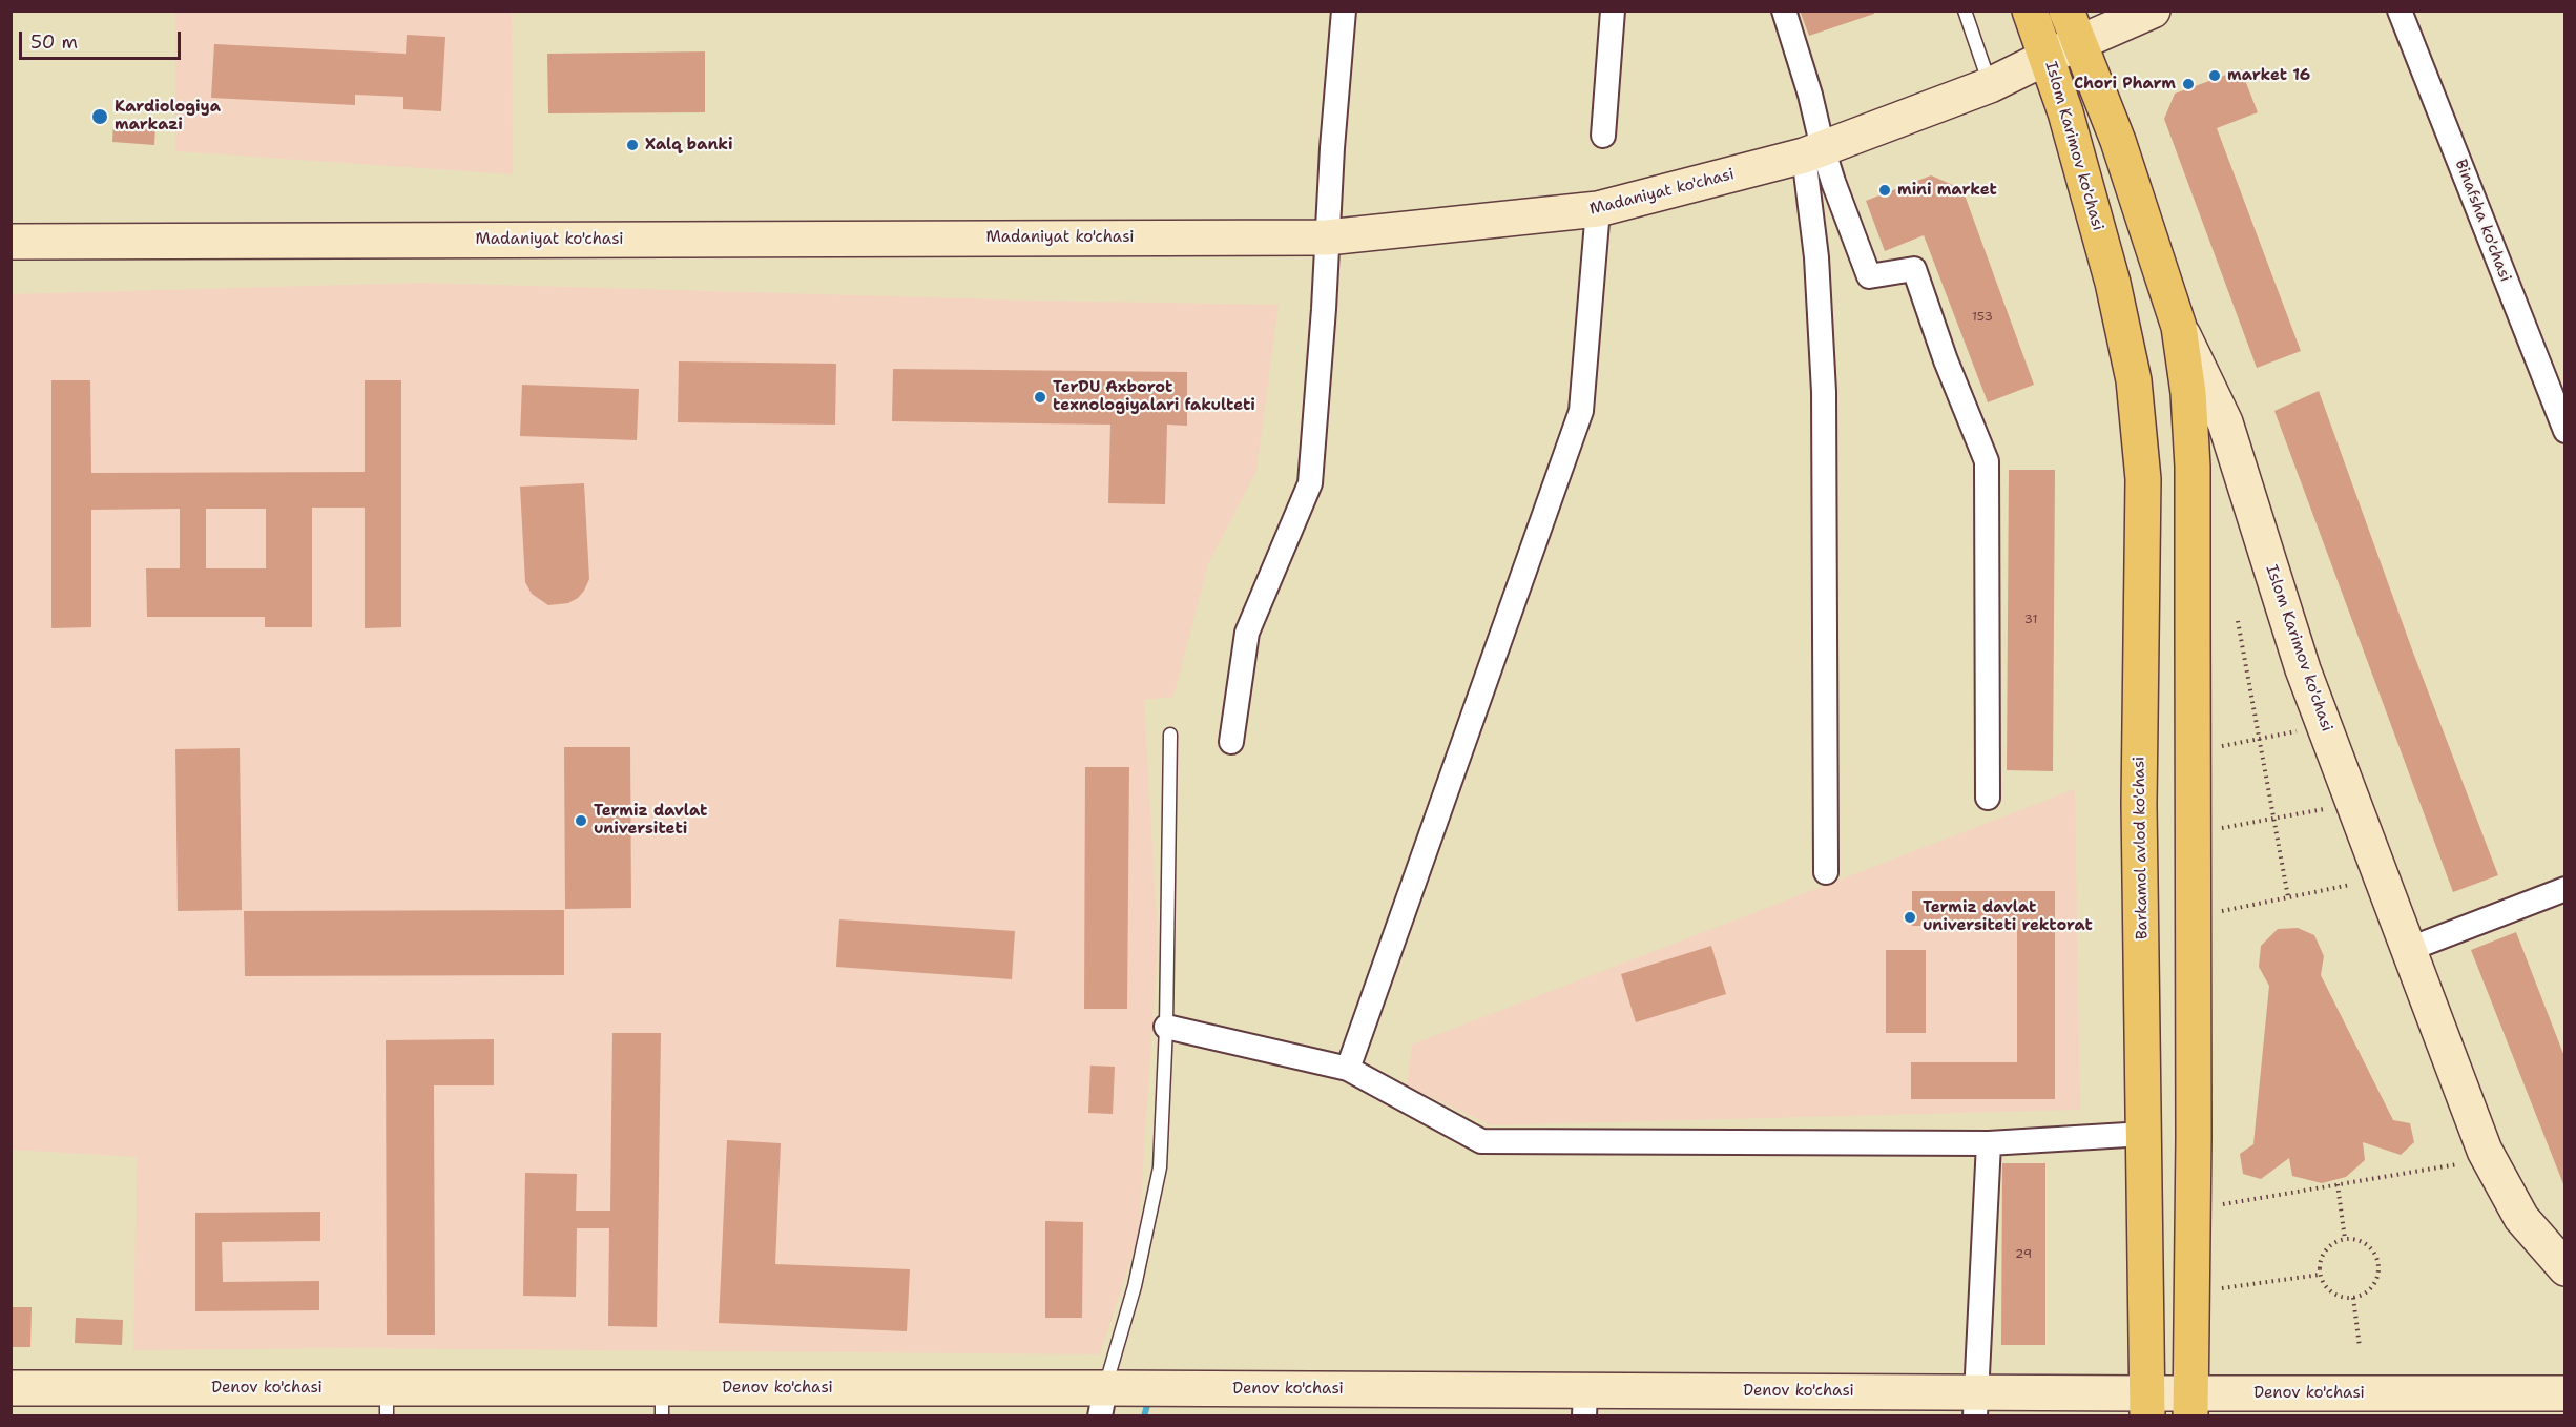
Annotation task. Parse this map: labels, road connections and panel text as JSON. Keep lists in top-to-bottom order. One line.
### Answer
{"streets":{"main road":["Islom Karimov ko'chasi","Barkamol avlod ko'chasi"],"street":["Madaniyat ko'chasi","Binafsha ko'chasi","Denov ko'chasi"]},"crossings":[["Islom Karimov ko'chasi","Madaniyat ko'chasi"],["Islom Karimov ko'chasi","Barkamol avlod ko'chasi"],["Barkamol avlod ko'chasi","Denov ko'chasi"]],"places":["market 16","Chori Pharm","Kardiologiya markazi","Xalq banki","mini market","TerDU Axborot texnologiyalari fakulteti","Termiz davlat universiteti","Termiz davlat universiteti rektorat"],"house_numbers":["153","31","29"],"scale_bar":"50 m"}
